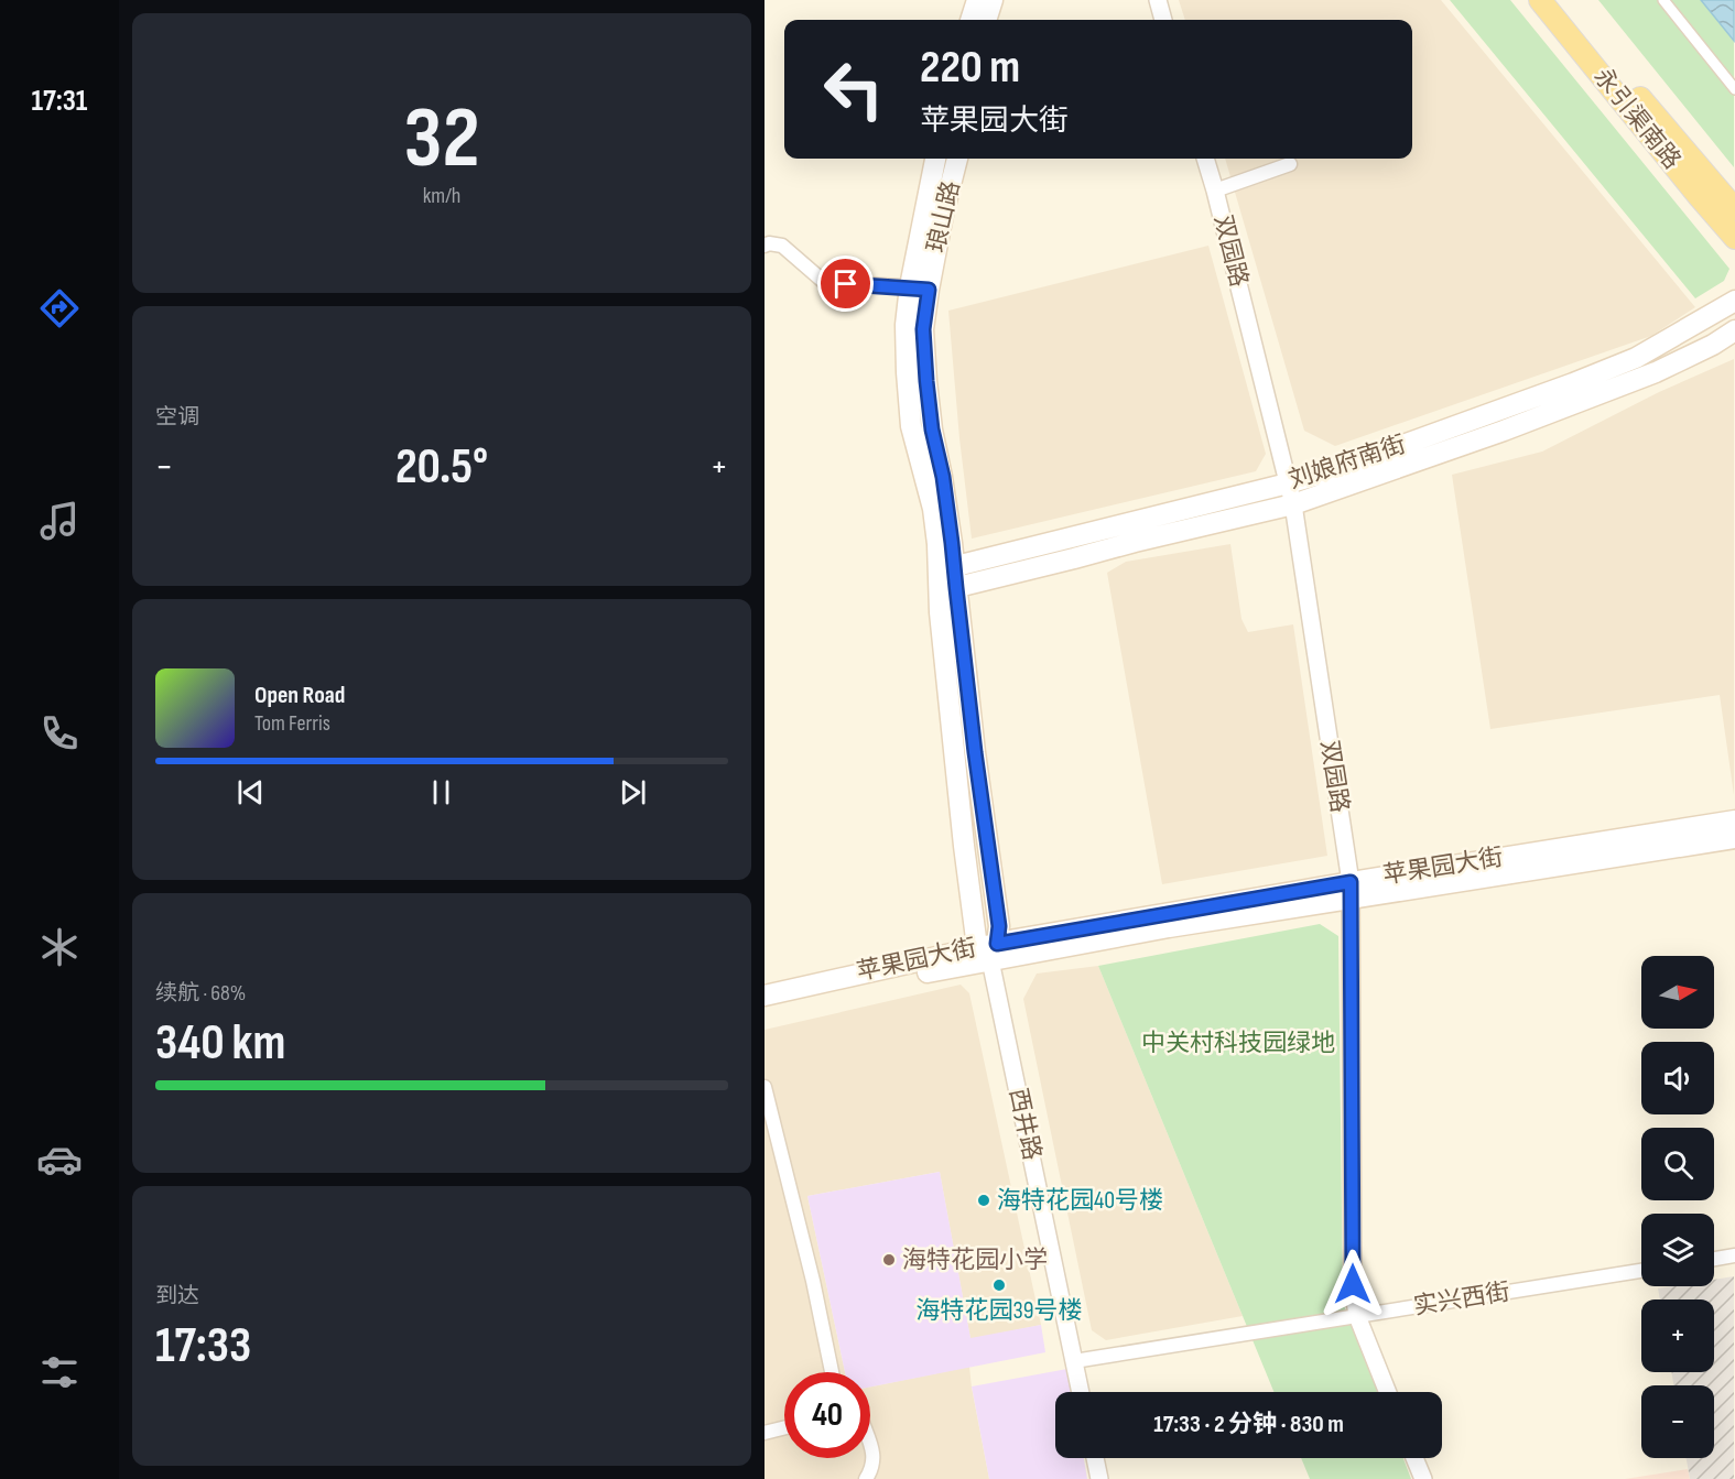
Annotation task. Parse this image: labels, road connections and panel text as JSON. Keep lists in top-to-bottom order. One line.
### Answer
{"streets":{"main road":["永引渠南路","琅山路","刘娘府南街","苹果园大街"],"street":["双园路","西井路","实兴西街"]},"crossings":[["琅山路","刘娘府南街"],["琅山路","苹果园大街"],["琅山路","西井路"],["双园路","刘娘府南街"],["双园路","苹果园大街"],["双园路","实兴西街"],["苹果园大街","西井路"],["西井路","实兴西街"]],"parks":["中关村科技园绿地"],"places":["海特花园40号楼","海特花园小学","海特花园39号楼"],"north":"right","page":{"tabs":"17:31","tile":[["32","km/h"],"空调",["续航 · 68%","340 km"],["到达","17:33"]],"turn":["220 m","苹果园大街"],"heat":["−","20.5°","+"],"song":["Open Road","Tom Ferris"],"map_buttons":["+","−"],"limit":"40","trip":"17:33 · 2 分钟 · 830 m"}}
